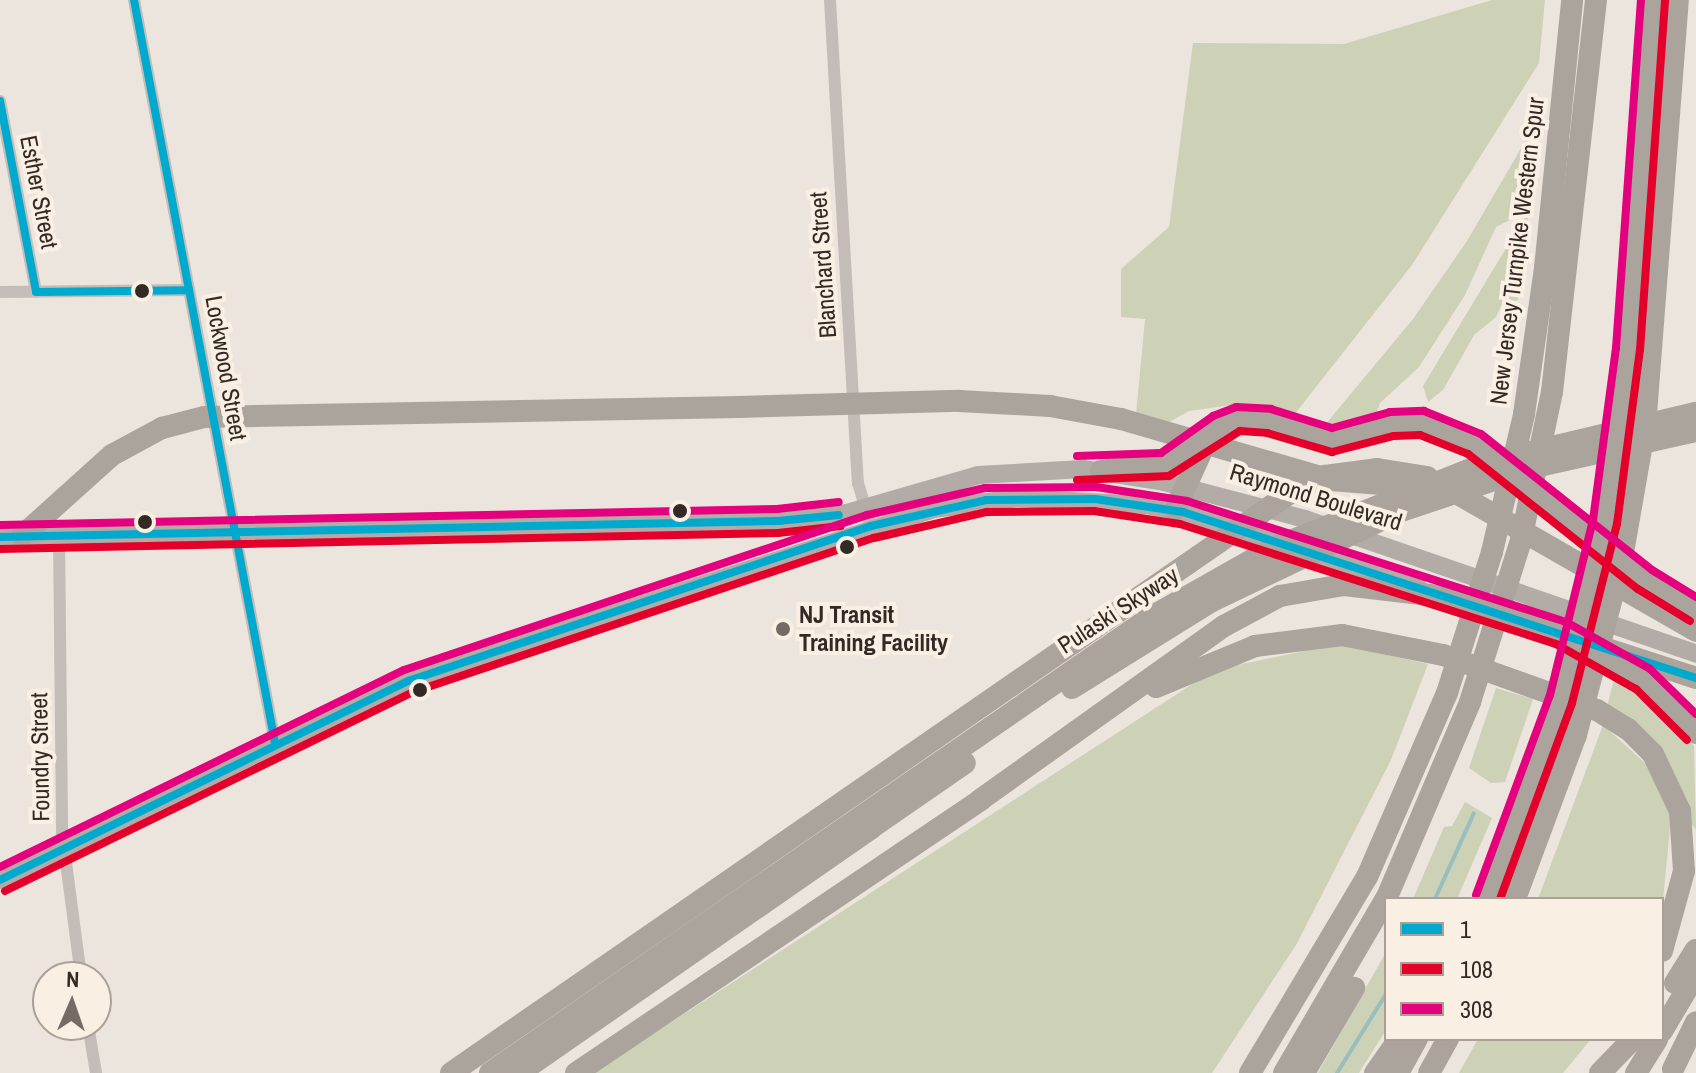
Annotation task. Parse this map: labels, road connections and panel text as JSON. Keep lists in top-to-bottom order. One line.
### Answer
{"streets":{"highway":["New Jersey Turnpike Western Spur","Pulaski Skyway"],"main road":["Raymond Boulevard"],"street":["Esther Street","Blanchard Street","Lockwood Street","Foundry Street"]},"crossings":[["Blanchard Street","Raymond Boulevard"],["Lockwood Street","Raymond Boulevard"],["Raymond Boulevard","Foundry Street"]],"places":["NJ Transit Training Facility"],"lines":["transit line 1","transit line 308","transit line 108"],"legend":["1","108","308"],"north":"top"}
